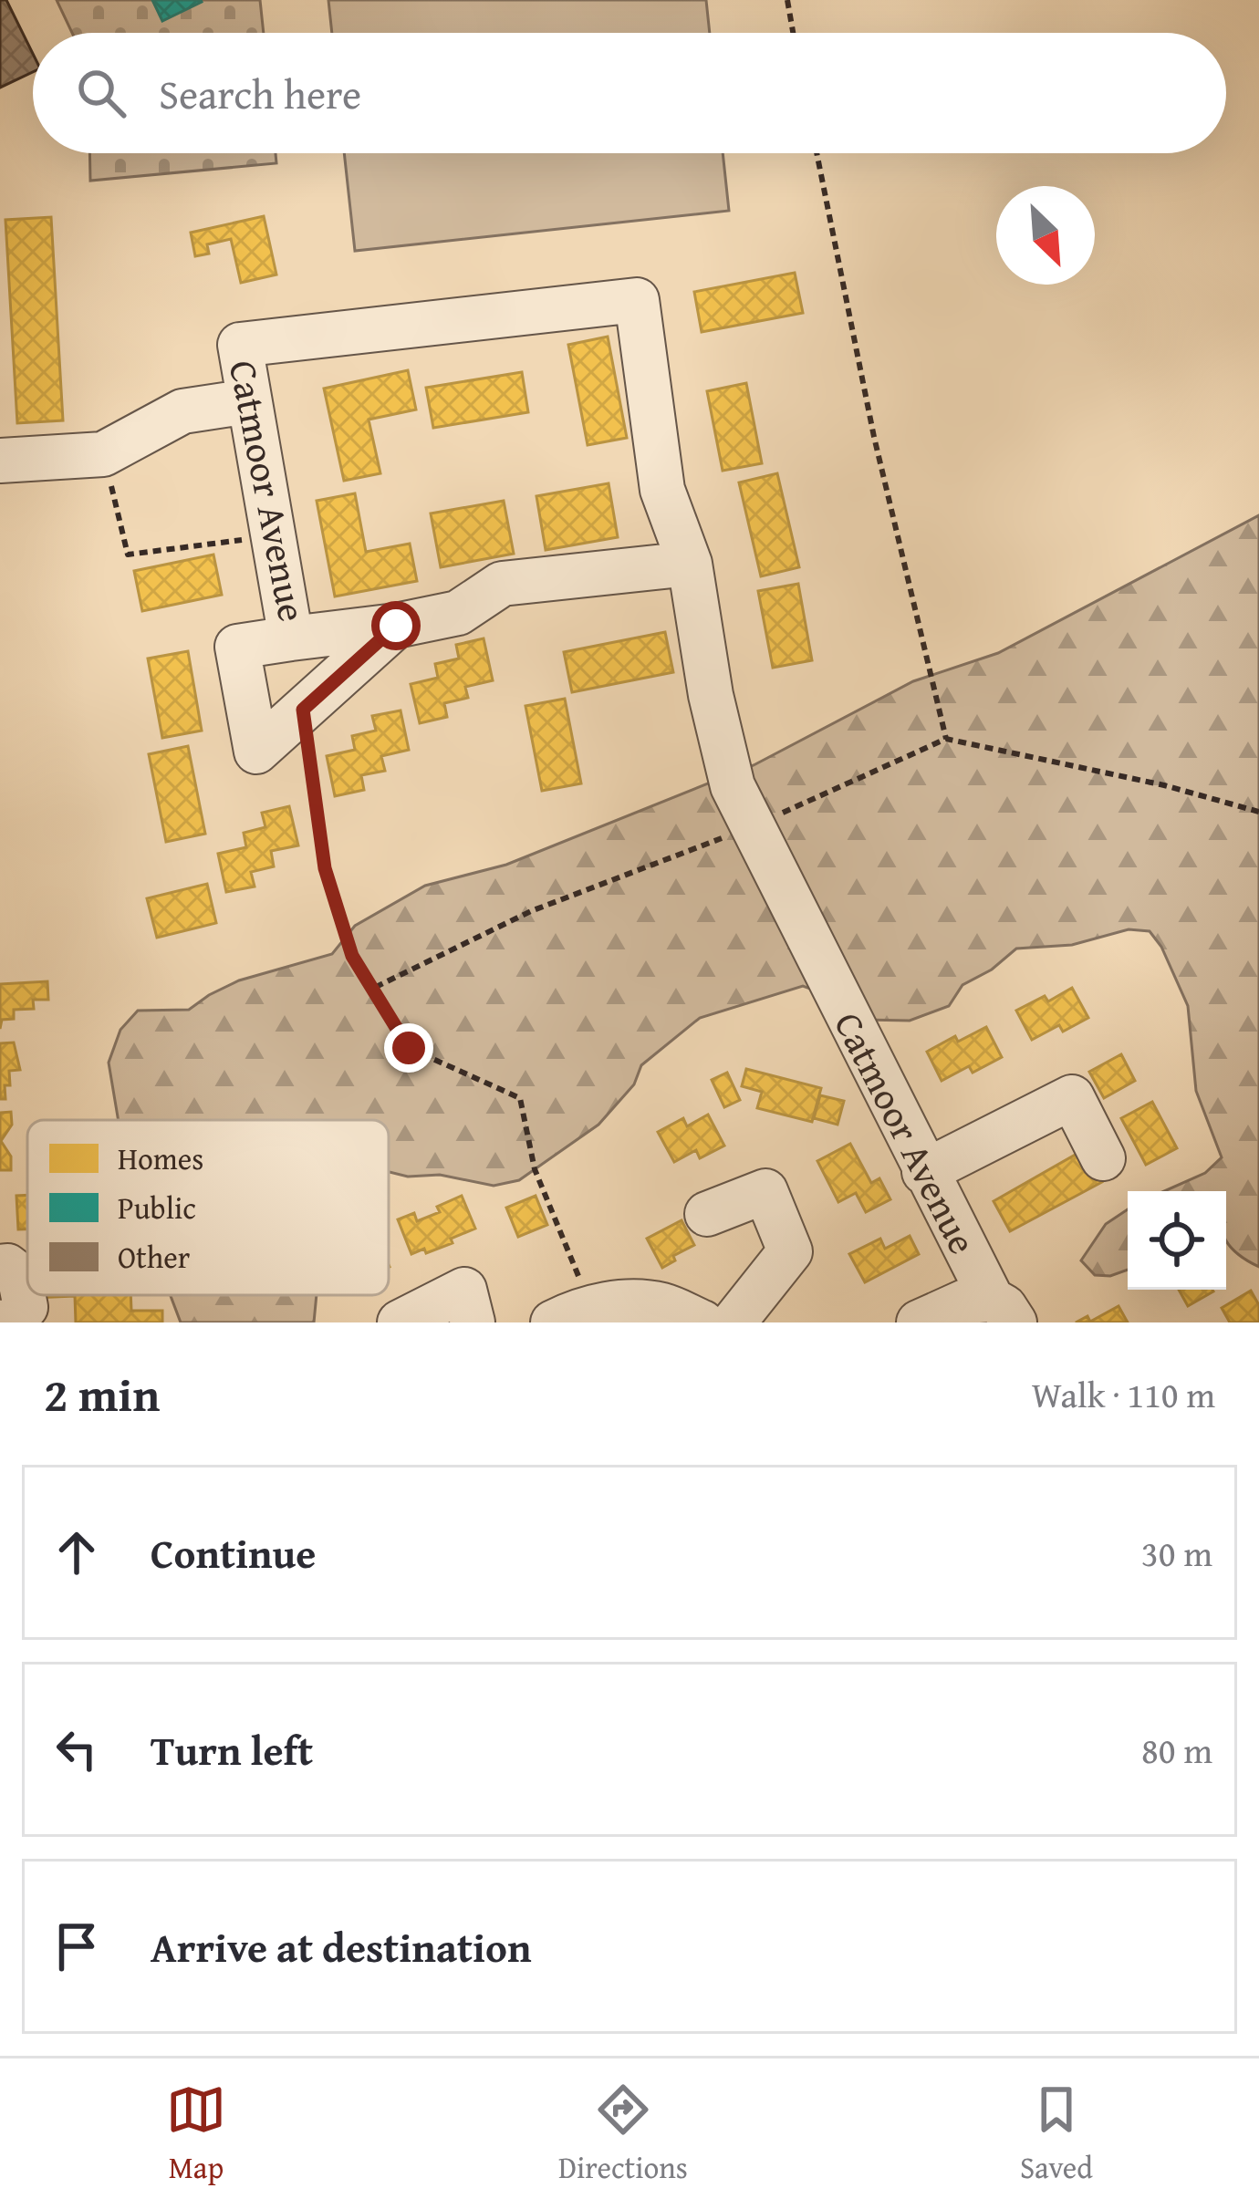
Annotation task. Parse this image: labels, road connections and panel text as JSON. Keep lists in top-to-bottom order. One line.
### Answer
{"streets":{"street":["Catmoor Avenue"]},"legend":["Homes","Public","Other"],"north":"bottom right","page":{"search":"Search here","heading":["2 min","Walk · 110 m"],"list":[["Continue","30 m"],["Turn left","80 m"],"Arrive at destination"],"nav":["Map","Directions","Saved"]}}
